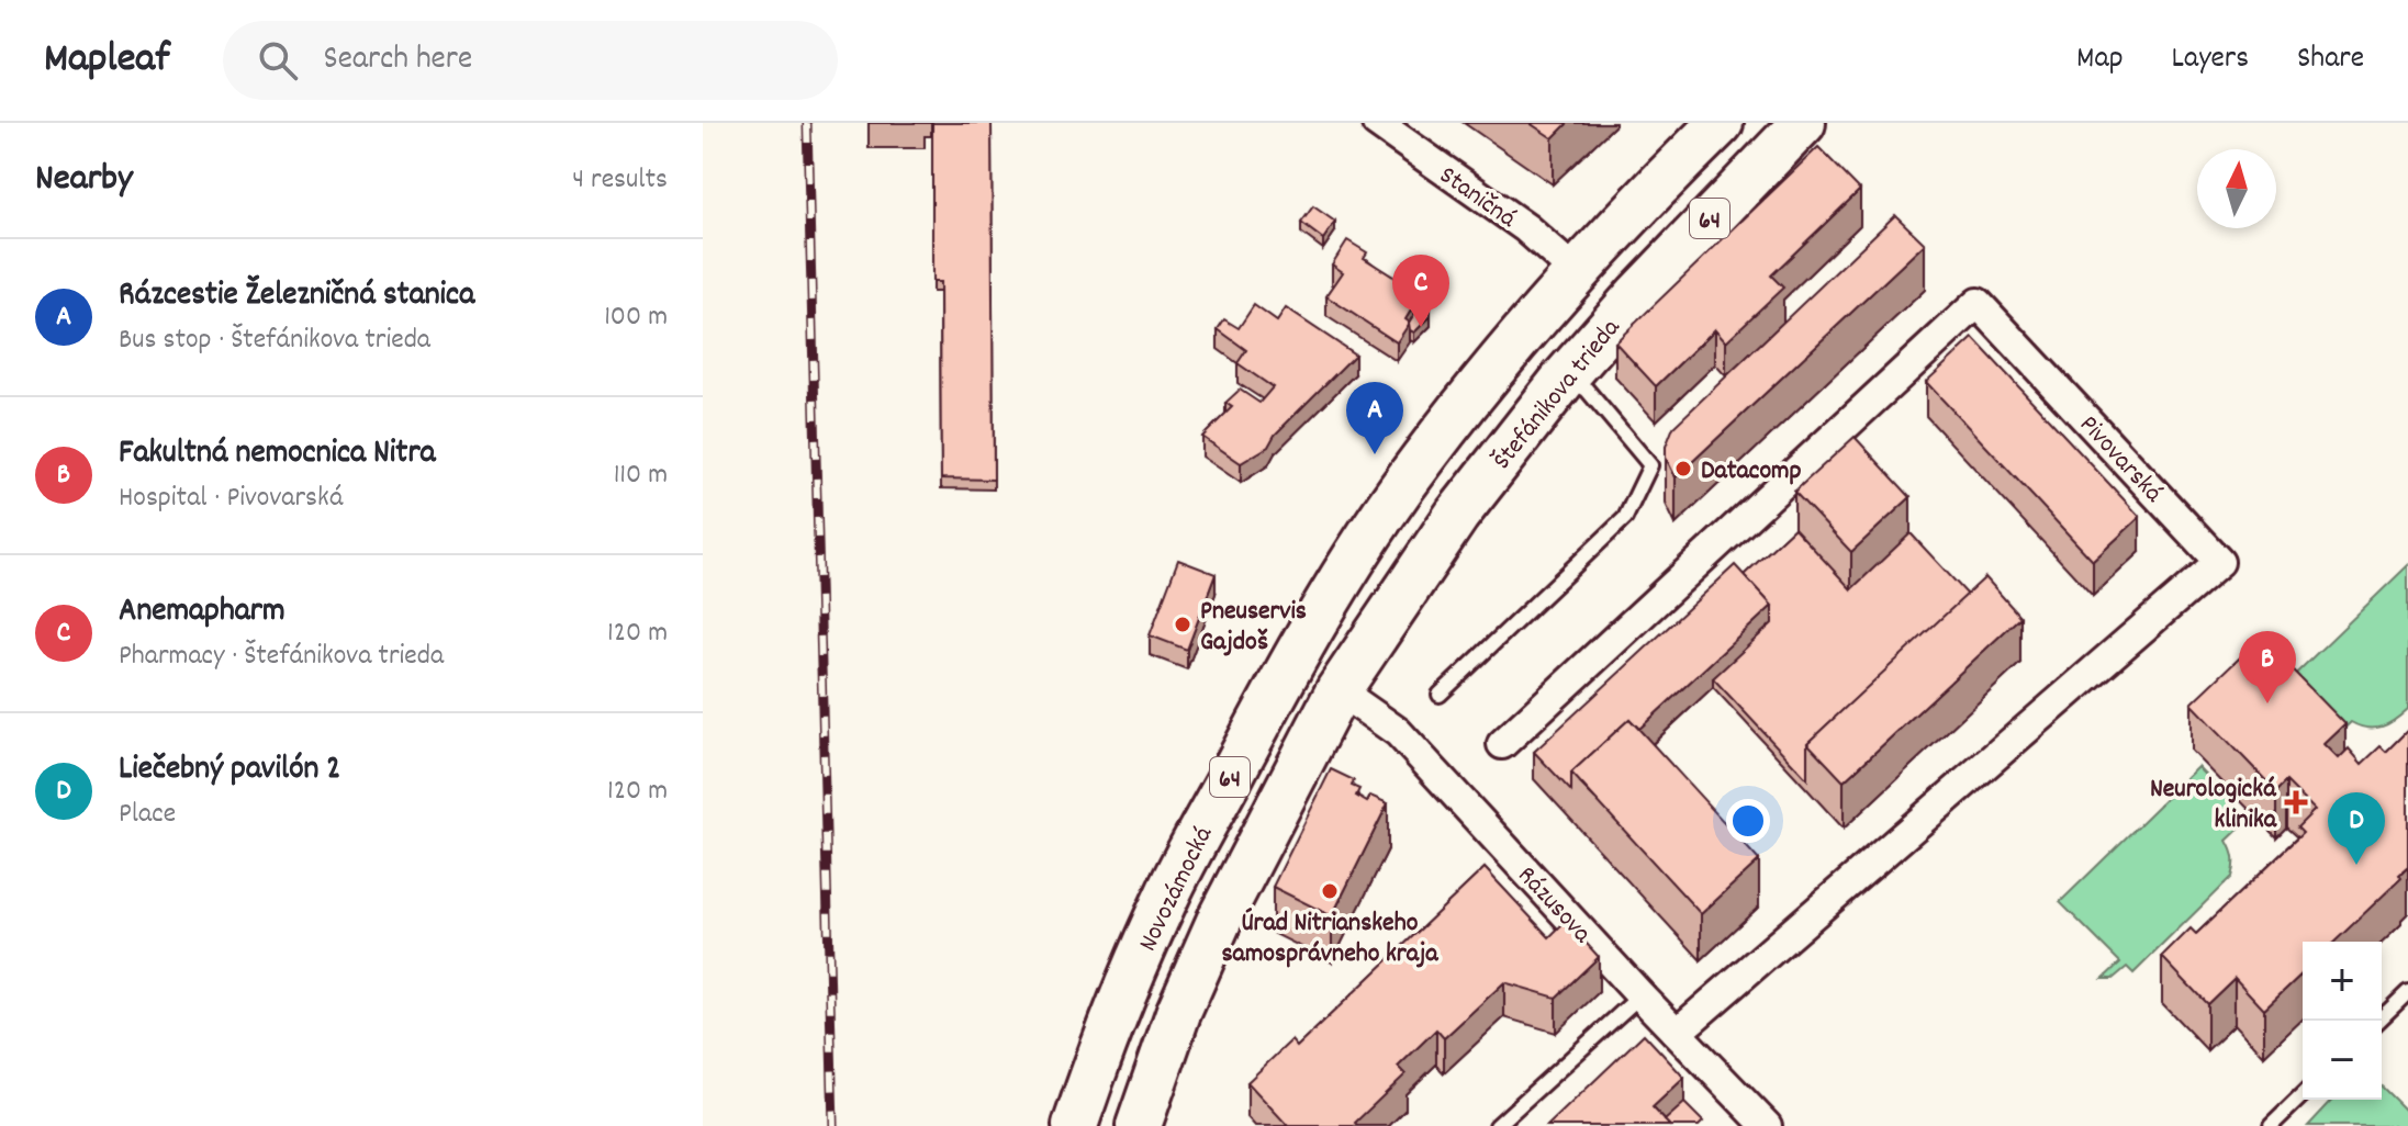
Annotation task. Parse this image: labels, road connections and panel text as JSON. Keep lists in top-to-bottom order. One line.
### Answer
{"streets":{"main road":["64","Štefánikova trieda","Novozámocká"],"street":["Staničná","Pivovarská","Rázusova"]},"crossings":[["Staničná","64"],["64","Novozámocká"],["Štefánikova trieda","Novozámocká"],["Štefánikova trieda","Rázusova"],["Pivovarská","Rázusova"],["Novozámocká","Rázusova"]],"places":{"other":["Datacomp","Pneuservis Gajdoš","Úrad Nitrianskeho samosprávneho kraja"],"health":["Neurologická klinika"]},"north":"top","page":{"header":"Mapleaf","search":"Search here","nav":["Map","Layers","Share"],"heading":["Nearby","4 results"],"list":[{"mark":"A","name":"Rázcestie Železničná stanica","note":"Bus stop · Štefánikova trieda","value":"100 m"},{"mark":"B","name":"Fakultná nemocnica Nitra","note":"Hospital · Pivovarská","value":"110 m"},{"mark":"C","name":"Anemapharm","note":"Pharmacy · Štefánikova trieda","value":"120 m"},{"mark":"D","name":"Liečebný pavilón 2","note":"Place","value":"120 m"}],"pins":["C","A","B","D"],"map_buttons":["+","−"]}}
